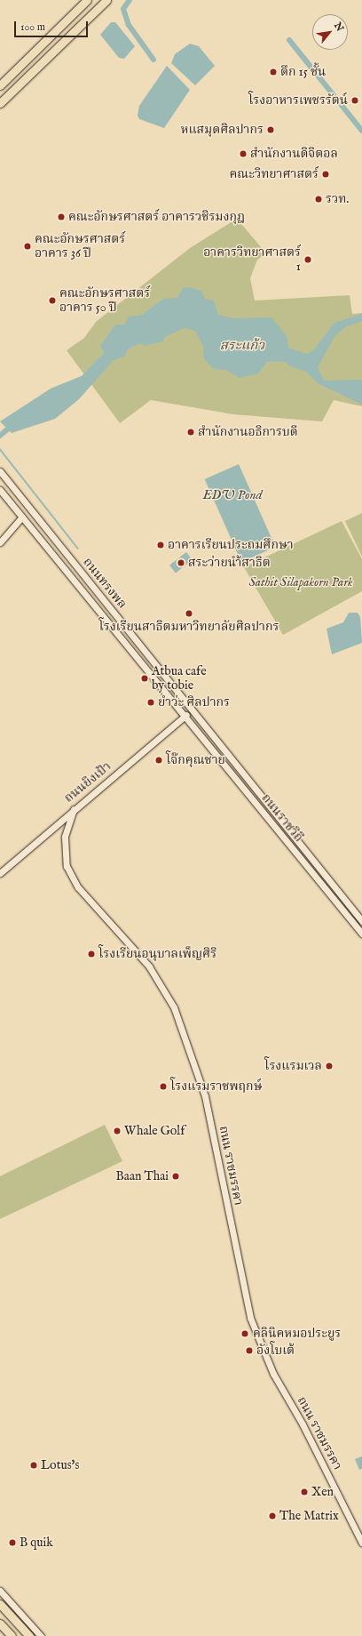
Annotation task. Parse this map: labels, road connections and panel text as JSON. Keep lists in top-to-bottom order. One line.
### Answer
{"streets":{"main road":["ถนนทรงพล","ถนนยิงเป้า","ถนนราชวิถี","ถนน ราชมรรคา"]},"crossings":[["ถนนทรงพล","ถนนยิงเป้า"],["ถนนทรงพล","ถนนราชวิถี"],["ถนนยิงเป้า","ถนนราชวิถี"],["ถนนยิงเป้า","ถนน ราชมรรคา"]],"water":["สระแก้ว","EDU Pond"],"parks":["Sathit Silapakorn Park"],"places":["ตึก 15 ชั้น","โรงอาหารเพชรรัตน์","หแสมุดศิลปากร","สำนักงานดิจิตอล","คณะวิทยาศาสตร์","รวท.","คณะอักษรศาสตร์ อาคารวชิรมงกุฎ","คณะอักษรศาสตร์ อาคาร 36 ปี","อาคารวิทยาศาสตร์ 1","คณะอักษรศาสตร์ อาคาร 50 ปี","สำนักงานอธิการบดี","อาคารเรียนประถมศึกษา","สระว่ายนำ้สาธิต","โรงเรียนสาธิตมหาวิทยาลัยศิลปากร","Atbua cafe by tobie","ยำว่ะ ศิลปากร","โจ๊กคุณชาย","โรงเรียนอนุบาลเพ็ญศิริ","โรงแรมเวล","โรงแรมราชพฤกษ์","Whale Golf","Baan Thai","คลินิคหมอประยูร","อังโบเต้","Lotus's","Xen","The Matrix","B quik"],"scale_bar":"100 m","north":"top right"}
